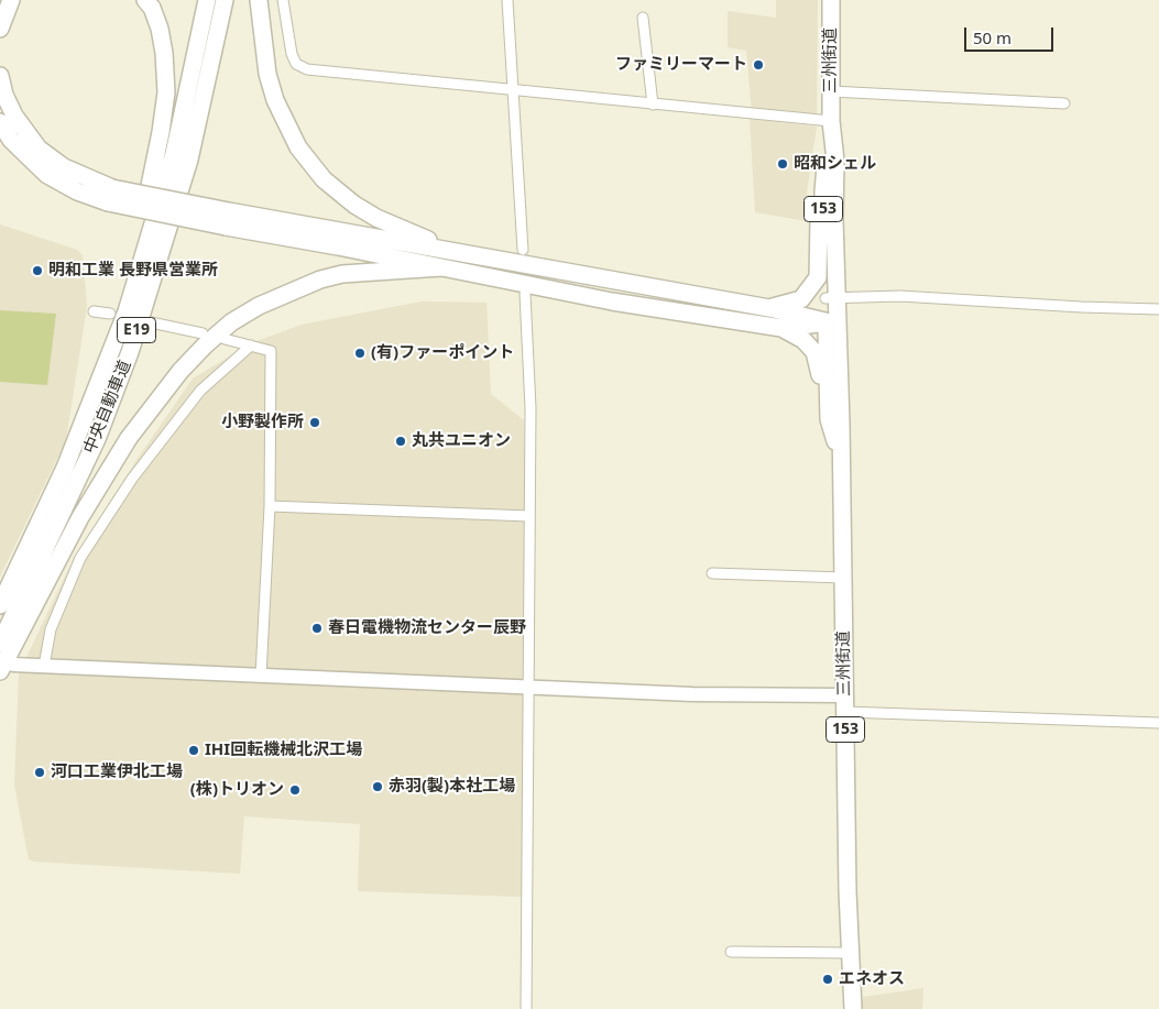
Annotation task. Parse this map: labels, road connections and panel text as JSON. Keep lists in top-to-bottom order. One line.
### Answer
{"streets":{"highway":["三州街道","153","E19","中央自動車道"]},"places":["ファミリーマート","昭和シェル","明和工業 長野県営業所","(有)ファーポイント","小野製作所","丸共ユニオン","春日電機物流センター辰野","IHI回転機械北沢工場","河口工業伊北工場","赤羽(製)本社工場","(株)トリオン","エネオス"],"scale_bar":"50 m"}
